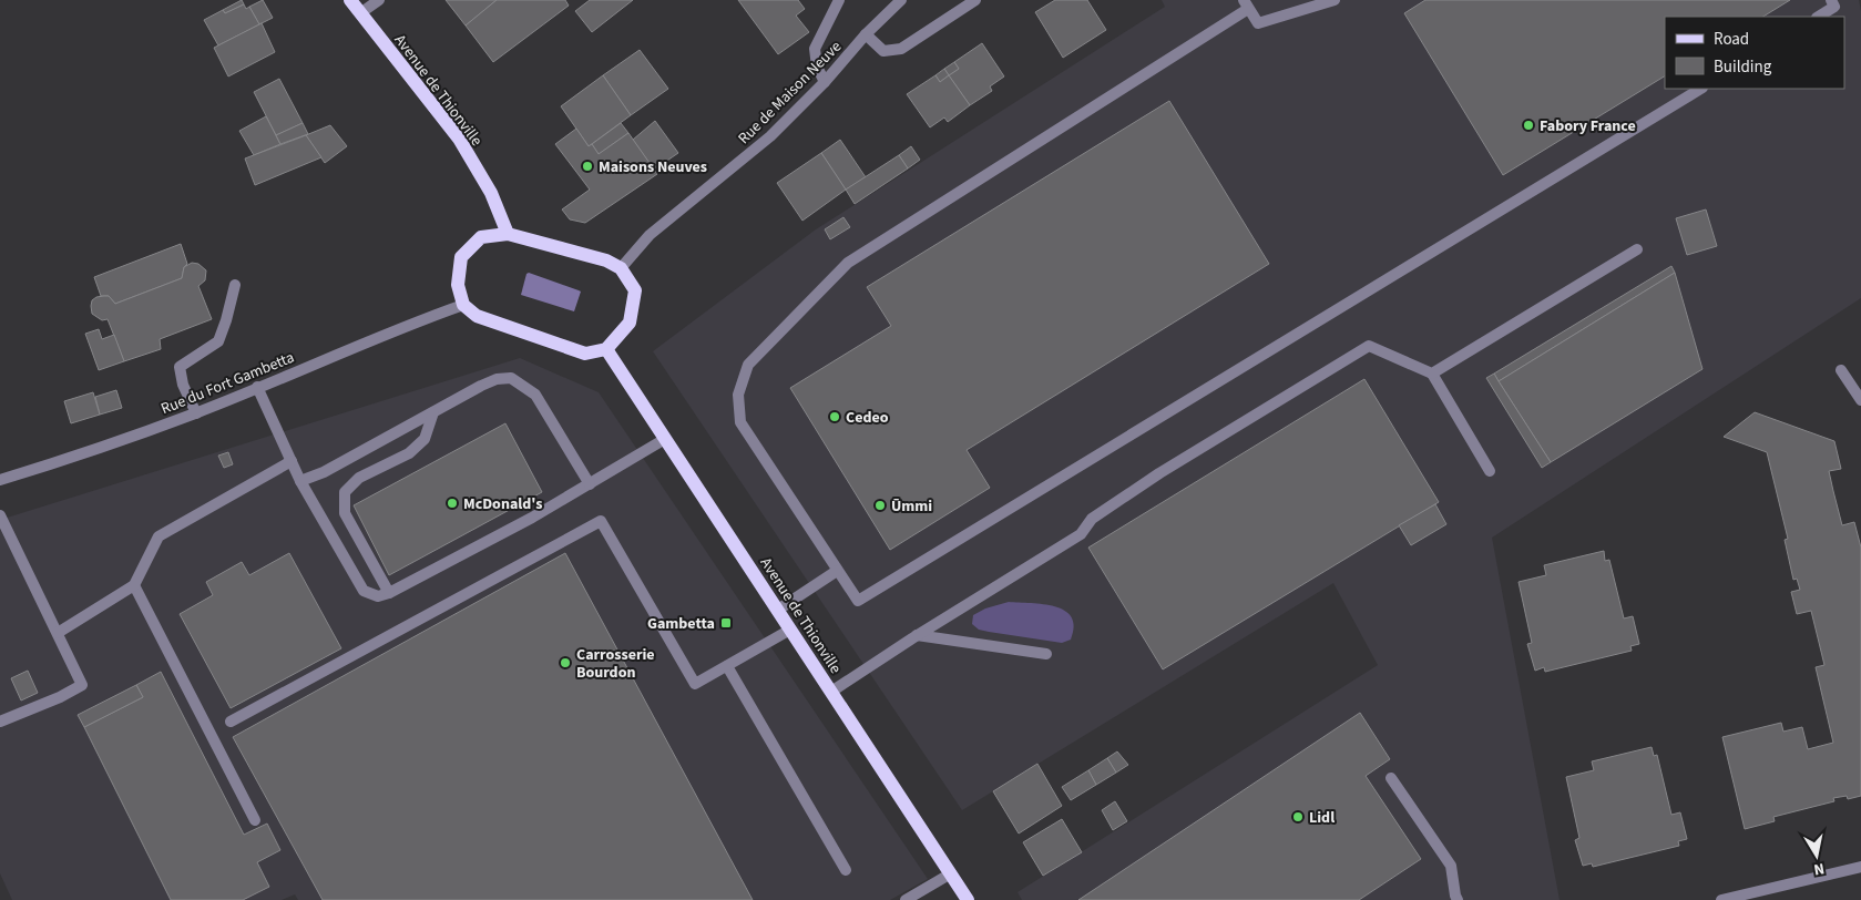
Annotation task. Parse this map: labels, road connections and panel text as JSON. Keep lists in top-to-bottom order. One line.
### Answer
{"streets":{"main road":["Avenue de Thionville"],"street":["Rue de Maison Neuve","Rue du Fort Gambetta"]},"places":{"other":["Fabory France","Maisons Neuves","Cedeo","McDonald's","Ūmmi","Carrosserie Bourdon","Lidl"],"transit":["Gambetta"]},"legend":["Road","Building"],"north":"bottom"}
